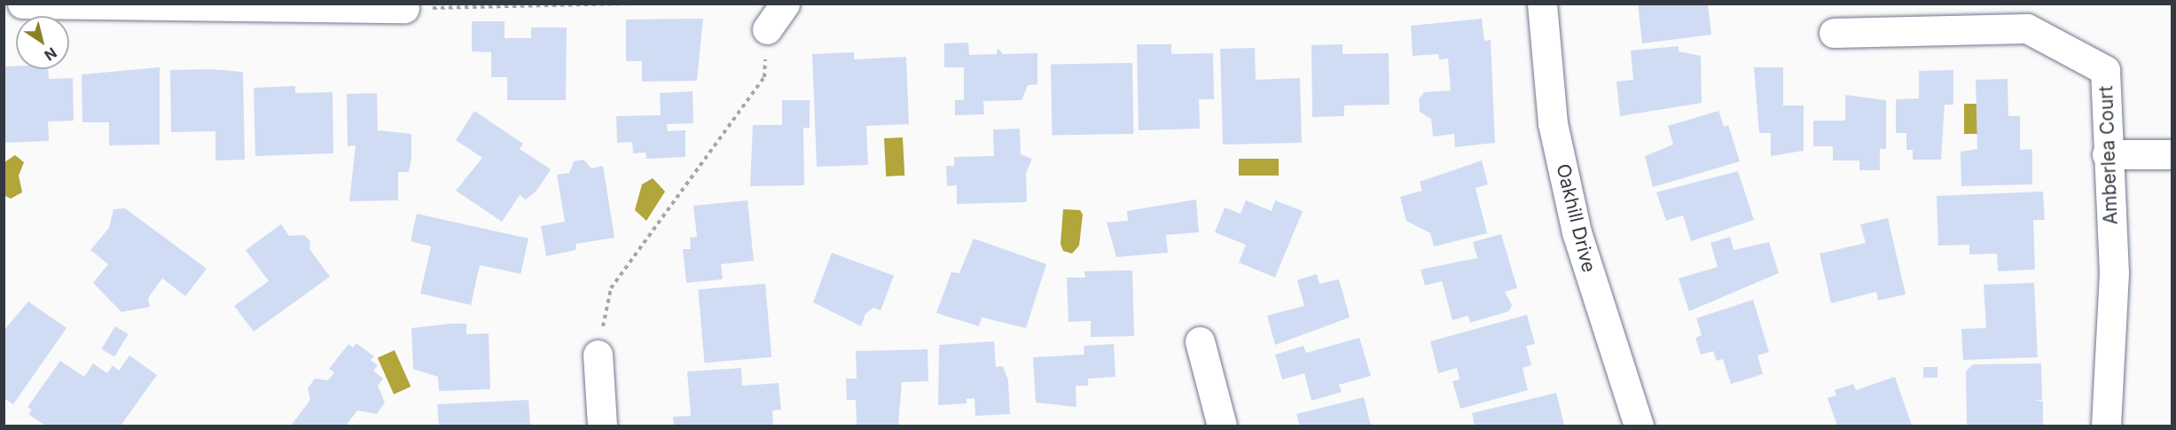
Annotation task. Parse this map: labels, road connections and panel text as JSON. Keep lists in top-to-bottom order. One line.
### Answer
{"streets":{"street":["Amberlea Court","Oakhill Drive"]},"north":"bottom right"}
